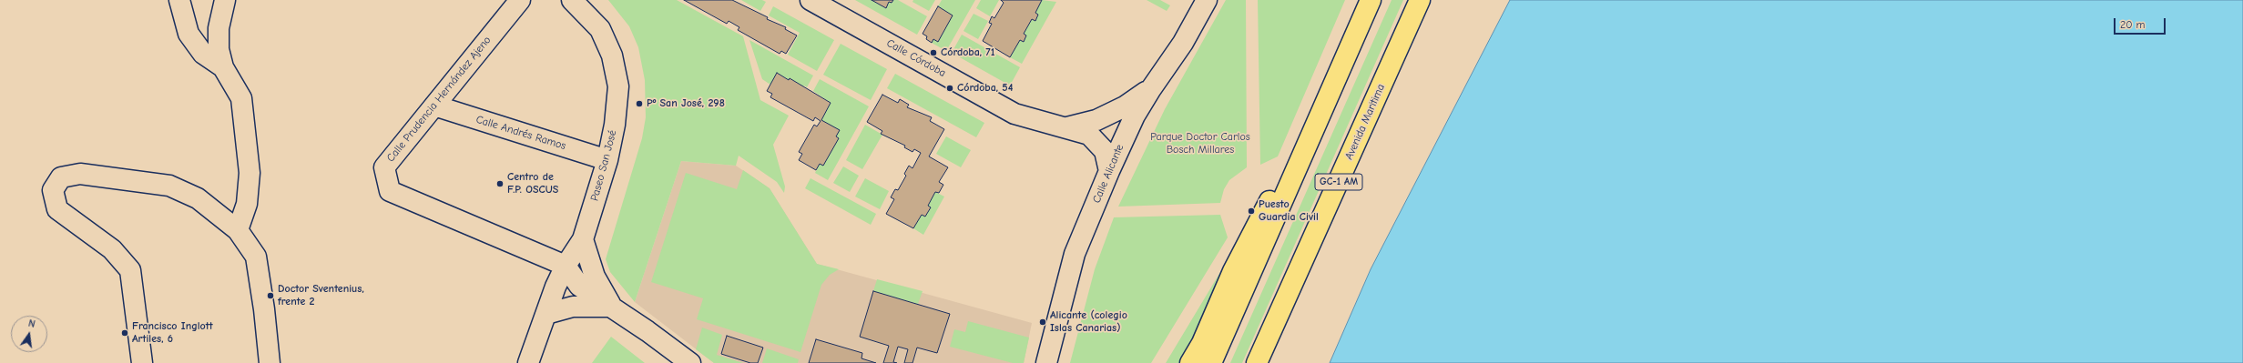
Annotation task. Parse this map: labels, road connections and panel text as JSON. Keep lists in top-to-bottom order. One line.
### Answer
{"streets":{"highway":["Avenida Maritima","GC-1 AM"],"street":["Calle Córdoba","Calle Prudencia Hernández Ajeno","Calle Andrés Ramos","Paseo San José","Calle Alicante"]},"crossings":[["Calle Córdoba","Calle Alicante"],["Calle Prudencia Hernández Ajeno","Calle Andrés Ramos"],["Calle Prudencia Hernández Ajeno","Paseo San José"],["Calle Andrés Ramos","Paseo San José"]],"parks":["Parque Doctor Carlos Bosch Millares"],"places":["Córdoba, 71","Córdoba, 54","Pº San José, 298","Centro de F.P. OSCUS","Puesto Guardia Civil","Doctor Sventenius, frente 2","Alicante (colegio Islas Canarias)","Francisco Inglott Artiles, 6"],"scale_bar":"20 m","north":"top"}
